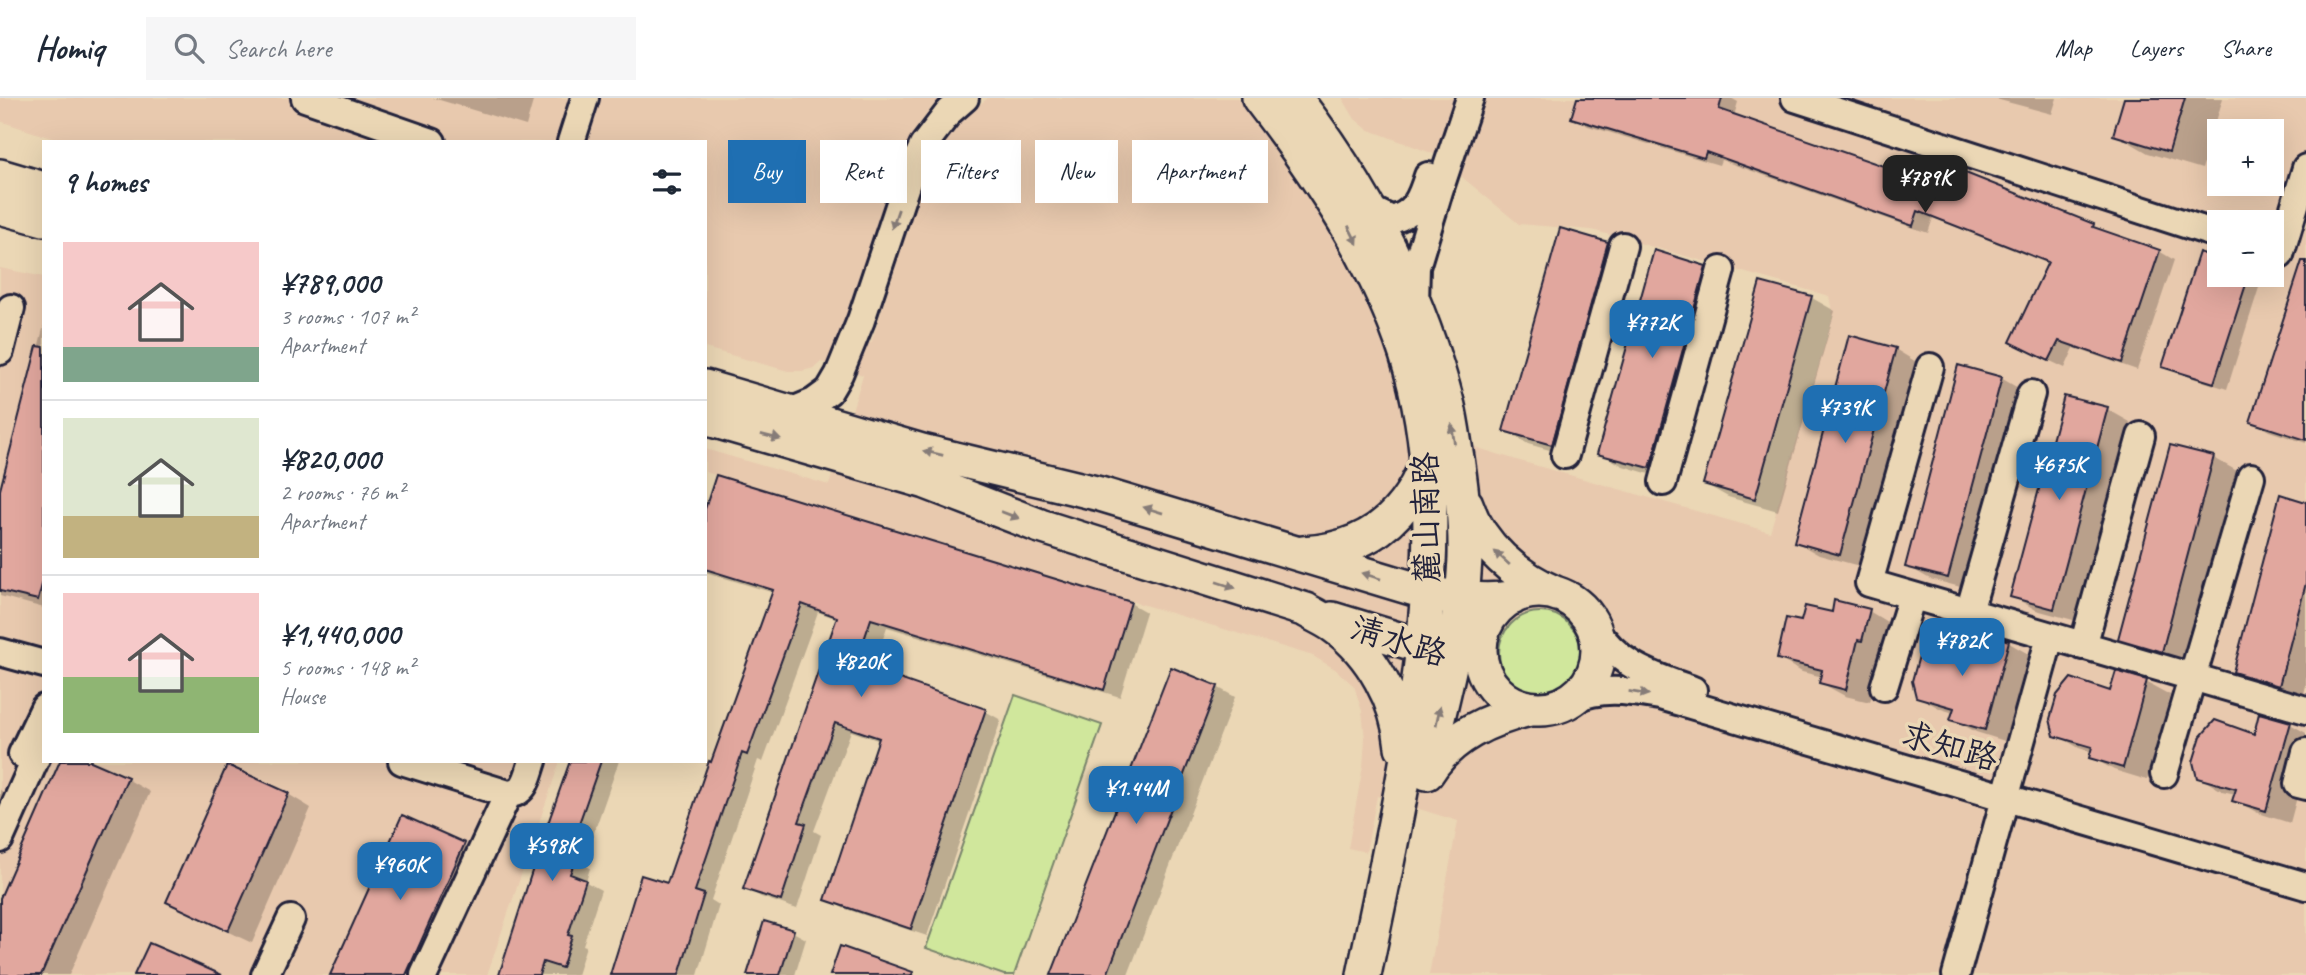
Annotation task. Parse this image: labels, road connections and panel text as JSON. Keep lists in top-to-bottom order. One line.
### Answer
{"streets":{"main road":["麓山南路","清水路"],"street":["求知路"]},"crossings":[["麓山南路","清水路"],["清水路","求知路"]],"page":{"header":"Homiq","search":"Search here","nav":["Map","Layers","Share"],"map_buttons":["+","−"],"chip":["Buy","Rent","Filters","New","Apartment"],"heading":"9 homes","price":["¥789K","¥772K","¥739K","¥675K","¥782K","¥820K","¥1.44M","¥598K","¥960K"],"list":[{"name":"¥789,000","note":"3 rooms · 107 m² · Apartment"},{"name":"¥820,000","note":"2 rooms · 76 m² · Apartment"},{"name":"¥1,440,000","note":"5 rooms · 148 m² · House"}]}}
